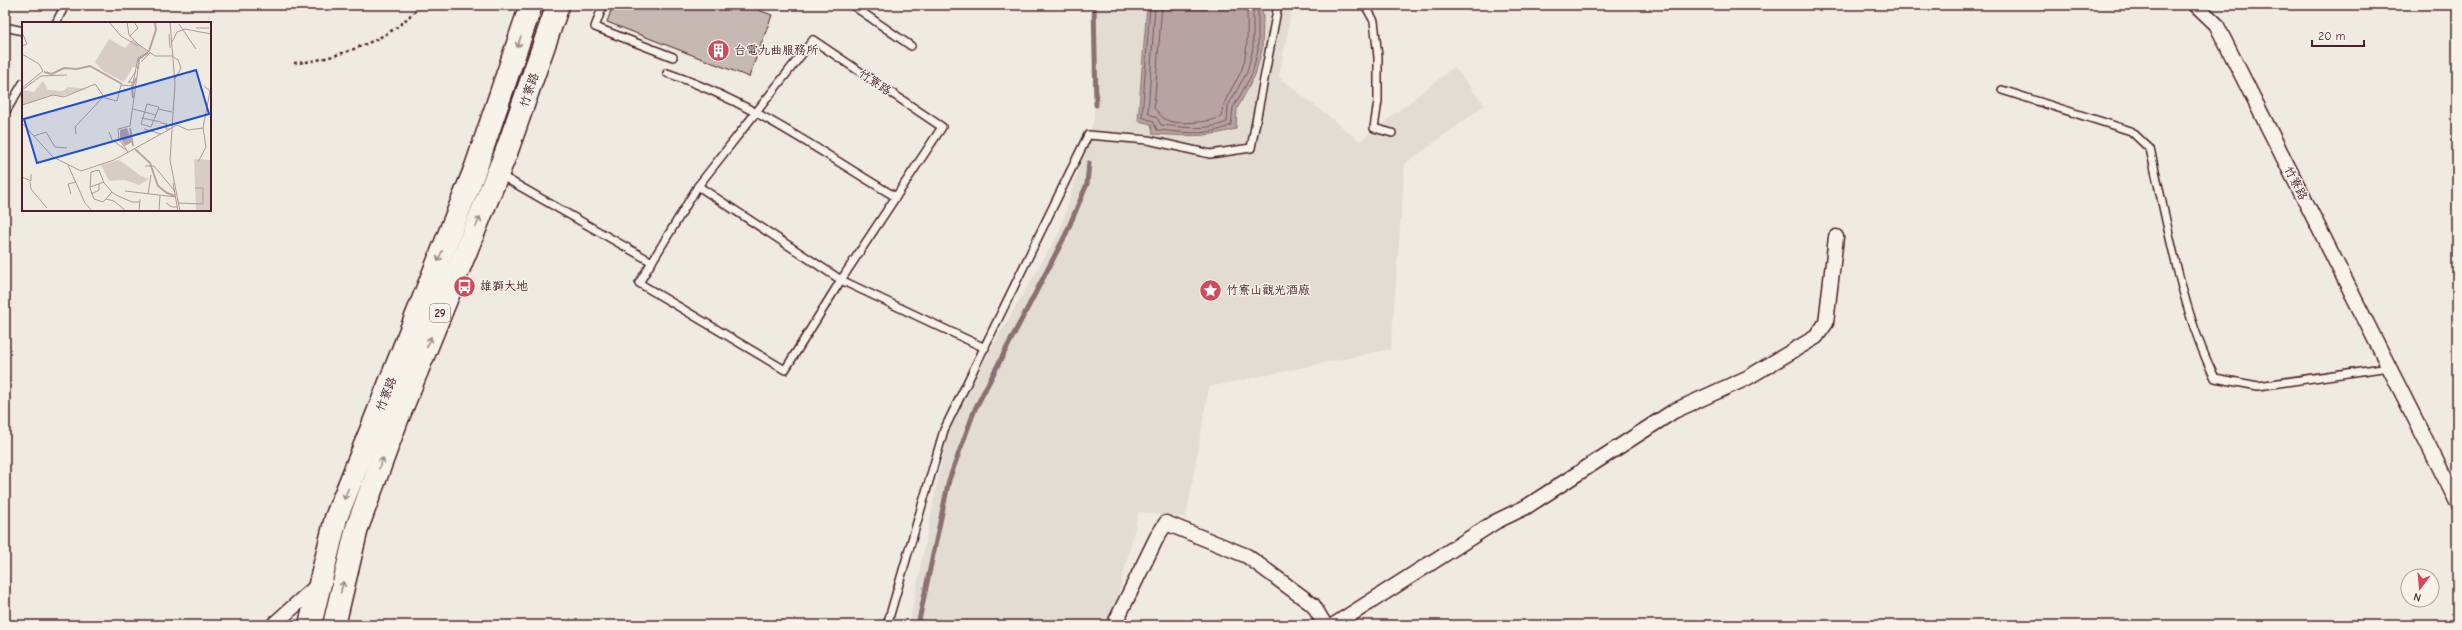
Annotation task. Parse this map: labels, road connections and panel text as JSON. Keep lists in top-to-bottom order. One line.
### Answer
{"streets":{"main road":["竹寮路","29"]},"places":{"building":["台電九曲服務所"],"bus stop":["雄獅大地"],"place":["竹寮山觀光酒廠"]},"scale_bar":"20 m","north":"bottom"}
